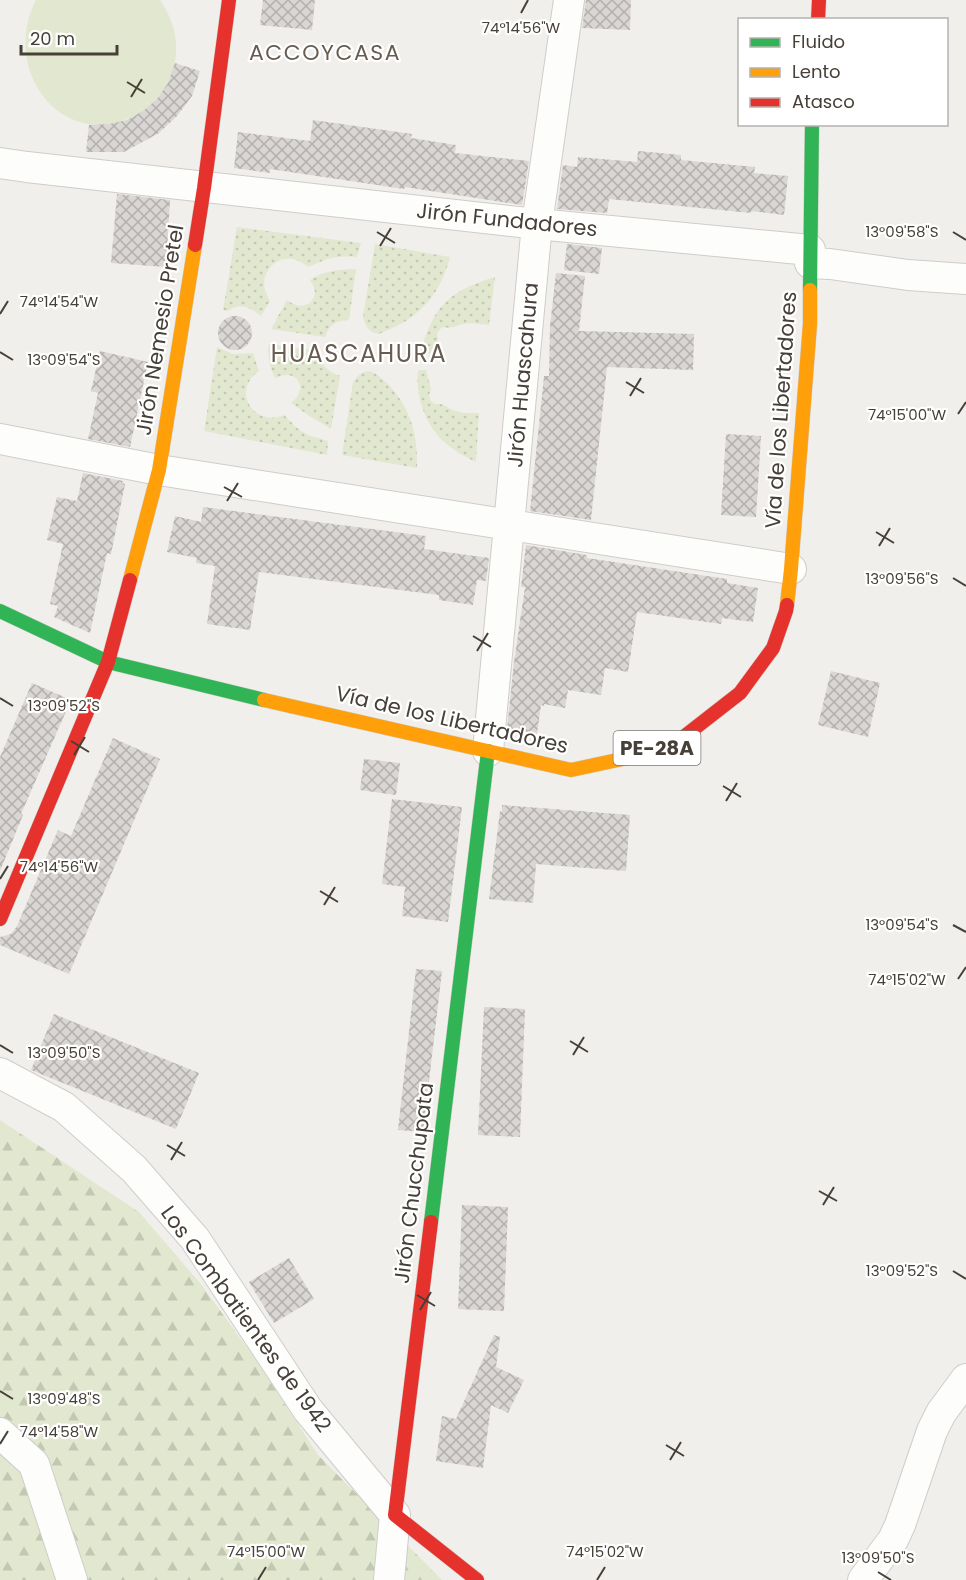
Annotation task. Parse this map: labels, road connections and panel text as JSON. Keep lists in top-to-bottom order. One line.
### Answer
{"streets":{"main road":["Jirón Nemesio Pretel","Vía de los Libertadores","PE-28A","Jirón Chucchupata"],"street":["Jirón Fundadores","Jirón Huascahura","Los Combatientes de 1942"]},"crossings":[["Jirón Fundadores","Jirón Nemesio Pretel"],["Jirón Fundadores","Jirón Huascahura"],["Jirón Fundadores","Vía de los Libertadores"],["Jirón Nemesio Pretel","Vía de los Libertadores"],["Jirón Huascahura","Vía de los Libertadores"],["Jirón Huascahura","Jirón Chucchupata"],["Vía de los Libertadores","Jirón Chucchupata"],["Jirón Chucchupata","Los Combatientes de 1942"]],"districts":["ACCOYCASA","HUASCAHURA"],"legend":["Fluido","Lento","Atasco"],"scale_bar":"20 m","coordinates":["74°14'56\"W","13°09'58\"S","74°14'54\"W","13°09'54\"S","74°15'00\"W","13°09'56\"S","13°09'52\"S","74°15'02\"W","13°09'50\"S","13°09'48\"S","74°14'58\"W"]}
